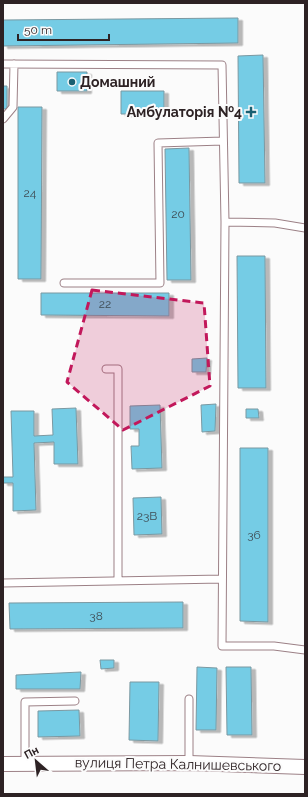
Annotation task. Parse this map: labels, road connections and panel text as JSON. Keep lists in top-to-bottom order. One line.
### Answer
{"streets":{"street":["вулиця Петра Калнишевського"]},"places":{"other":["Домашний"],"health":["Амбулаторія №4"]},"house_numbers":["24","20","22","23В","36","38"],"scale_bar":"50 m","north":"top left"}
